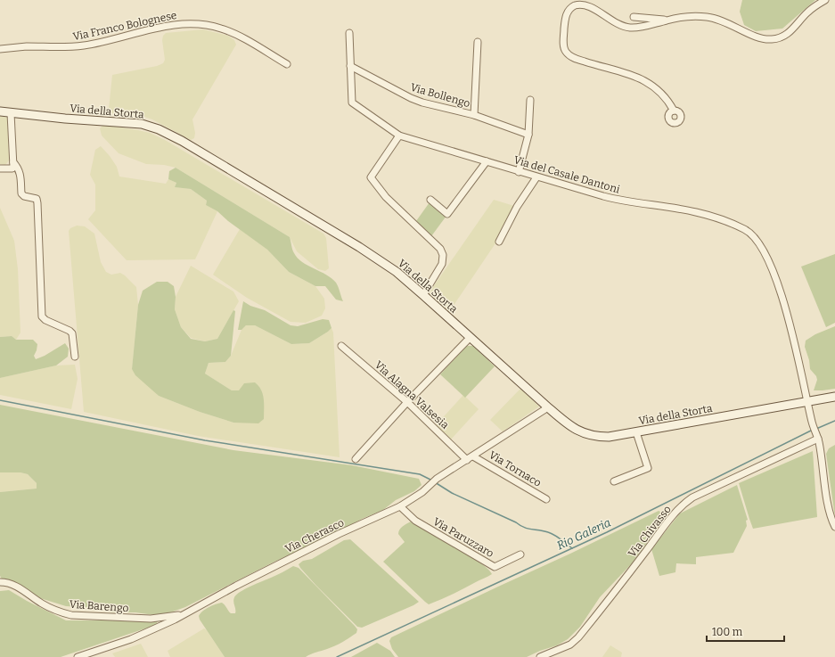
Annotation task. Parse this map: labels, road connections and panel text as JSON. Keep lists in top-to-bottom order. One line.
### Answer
{"streets":{"main road":["Via della Storta"],"street":["Via Franco Bolognese","Via Bollengo","Via del Casale Dantoni","Via Alagna Valsesia","Via Tornaco","Via Chivasso","Via Cherasco","Via Paruzzaro","Via Barengo"]},"crossings":[["Via Bollengo","Via del Casale Dantoni"],["Via della Storta","Via del Casale Dantoni"],["Via della Storta","Via Cherasco"],["Via Alagna Valsesia","Via Cherasco"],["Via Tornaco","Via Cherasco"],["Via Cherasco","Via Paruzzaro"],["Via Cherasco","Via Barengo"]],"water":["Rio Galeria"],"scale_bar":"100 m"}
